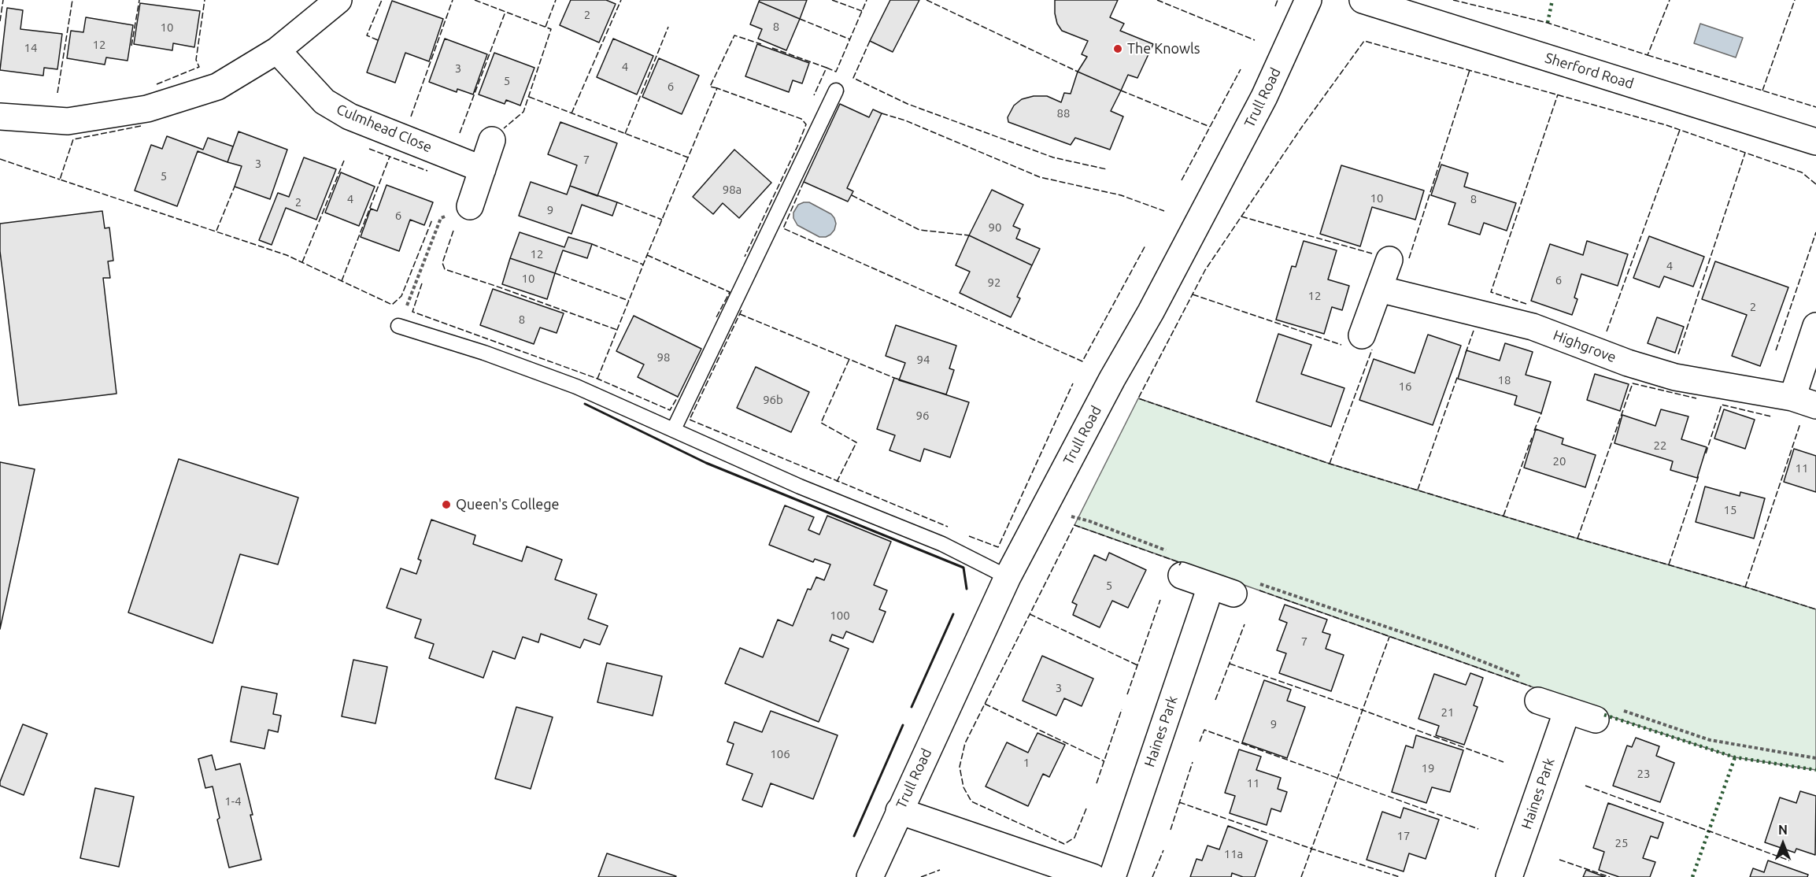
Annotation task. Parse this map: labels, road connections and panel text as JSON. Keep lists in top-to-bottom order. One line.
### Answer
{"streets":{"street":["Sherford Road","Trull Road","Culmhead Close","Highgrove","Haines Park"]},"places":["The Knowls","Queen's College"],"house_numbers":["2","8","10","12","14","4","3","5","6","88","7","3","5","98a","10","4","8","2","9","6","90","12","4","10","6","92","12","2","8","98","94","18","16","96b","96","22","20","11","15","5","100","7","3","21","9","106","1","19","23","11","1-4","17","25","11a"],"north":"top"}
